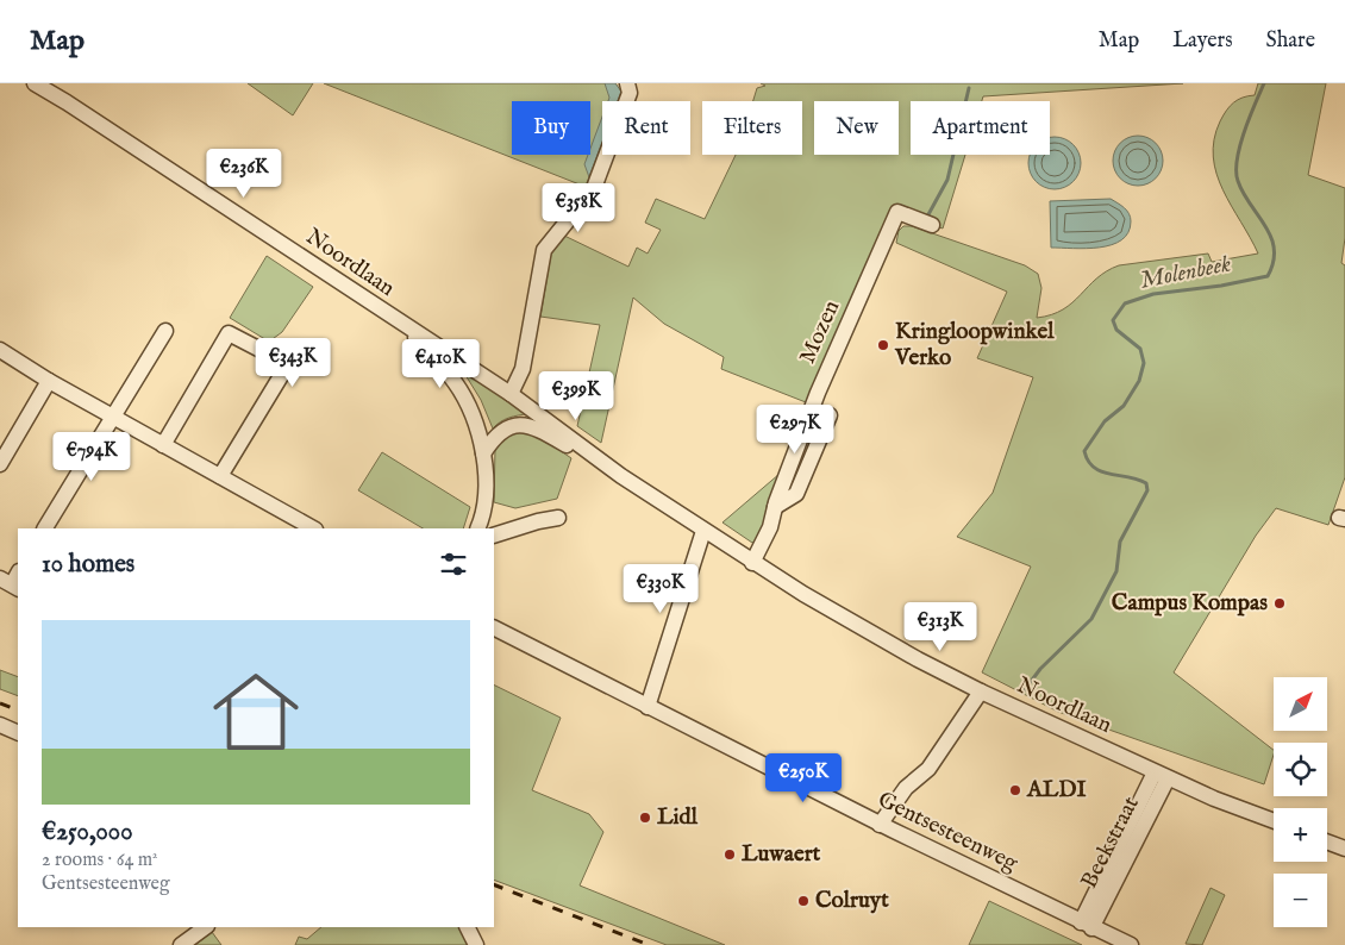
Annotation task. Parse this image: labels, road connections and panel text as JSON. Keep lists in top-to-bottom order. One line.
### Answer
{"streets":{"street":["Noordlaan","Mozen","Gentsesteenweg","Beekstraat"]},"crossings":[["Noordlaan","Mozen"],["Noordlaan","Beekstraat"],["Gentsesteenweg","Beekstraat"]],"water":["Molenbeek"],"places":["Kringloopwinkel Verko","Campus Kompas","ALDI","Lidl","Luwaert","Colruyt"],"north":"top right","page":{"header":"Map","nav":["Map","Layers","Share"],"chip":["Buy","Rent","Filters","New","Apartment"],"price":["€236K","€358K","€343K","€410K","€399K","€297K","€794K","€330K","€313K","€250K"],"heading":"10 homes","list":[{"name":"€250,000","note":"2 rooms · 64 m² · Gentsesteenweg"}],"map_buttons":["+","−"]}}
